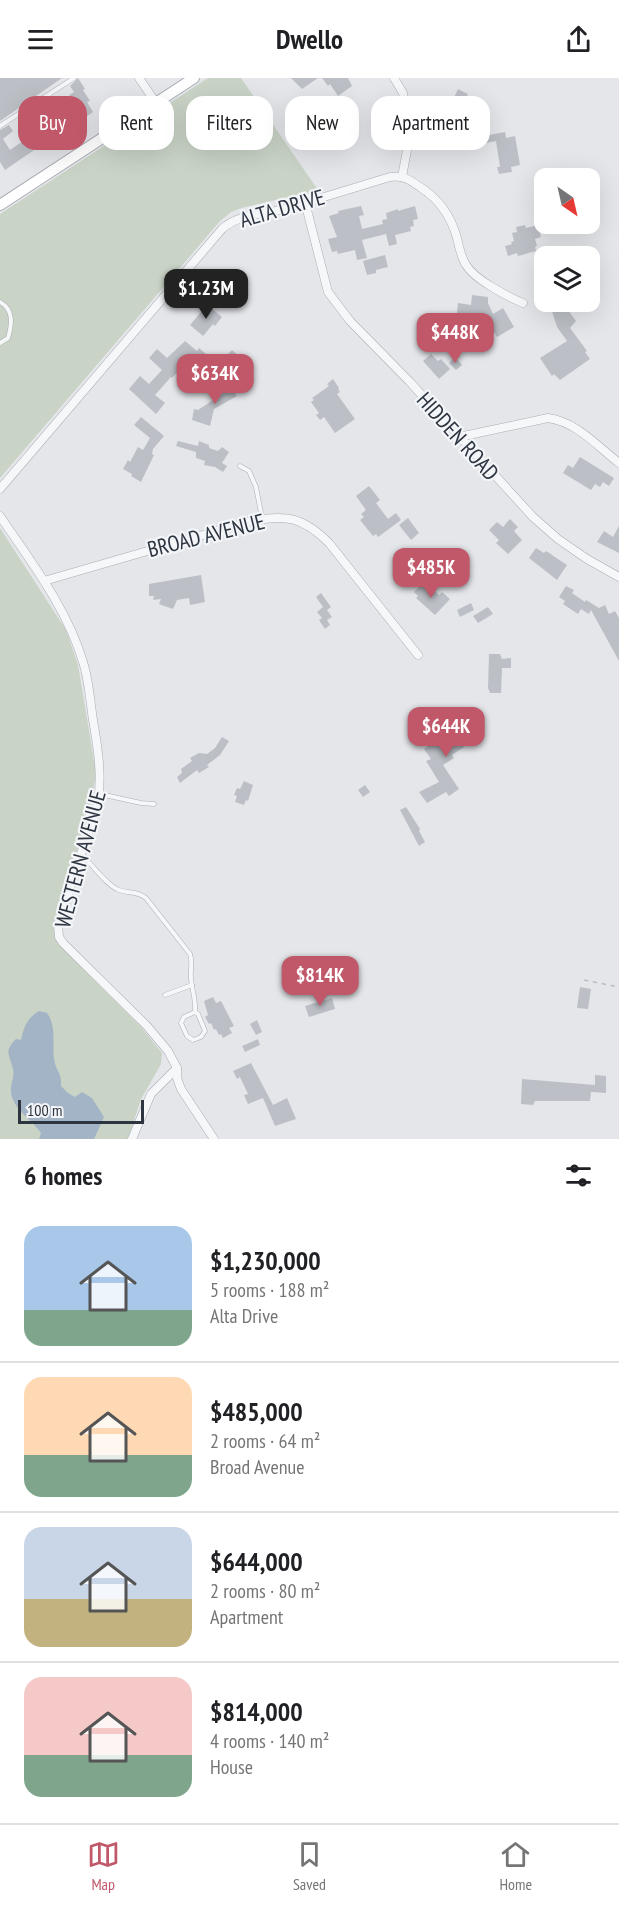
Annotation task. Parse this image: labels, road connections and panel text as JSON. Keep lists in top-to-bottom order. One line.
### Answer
{"streets":{"street":["ALTA DRIVE","HIDDEN ROAD","BROAD AVENUE","WESTERN AVENUE"]},"crossings":[["ALTA DRIVE","HIDDEN ROAD"],["BROAD AVENUE","WESTERN AVENUE"]],"scale_bar":"100 m","north":"bottom right","page":{"header":"Dwello","chip":["Buy","Rent","Filters","New","Apartment"],"price":["$1.23M","$448K","$634K","$485K","$644K","$814K"],"scale":"100 m","heading":"6 homes","list":[{"name":"$1,230,000","note":"5 rooms · 188 m² · Alta Drive"},{"name":"$485,000","note":"2 rooms · 64 m² · Broad Avenue"},{"name":"$644,000","note":"2 rooms · 80 m² · Apartment"},{"name":"$814,000","note":"4 rooms · 140 m² · House"}],"tabs":["Map","Saved","Home"]}}
